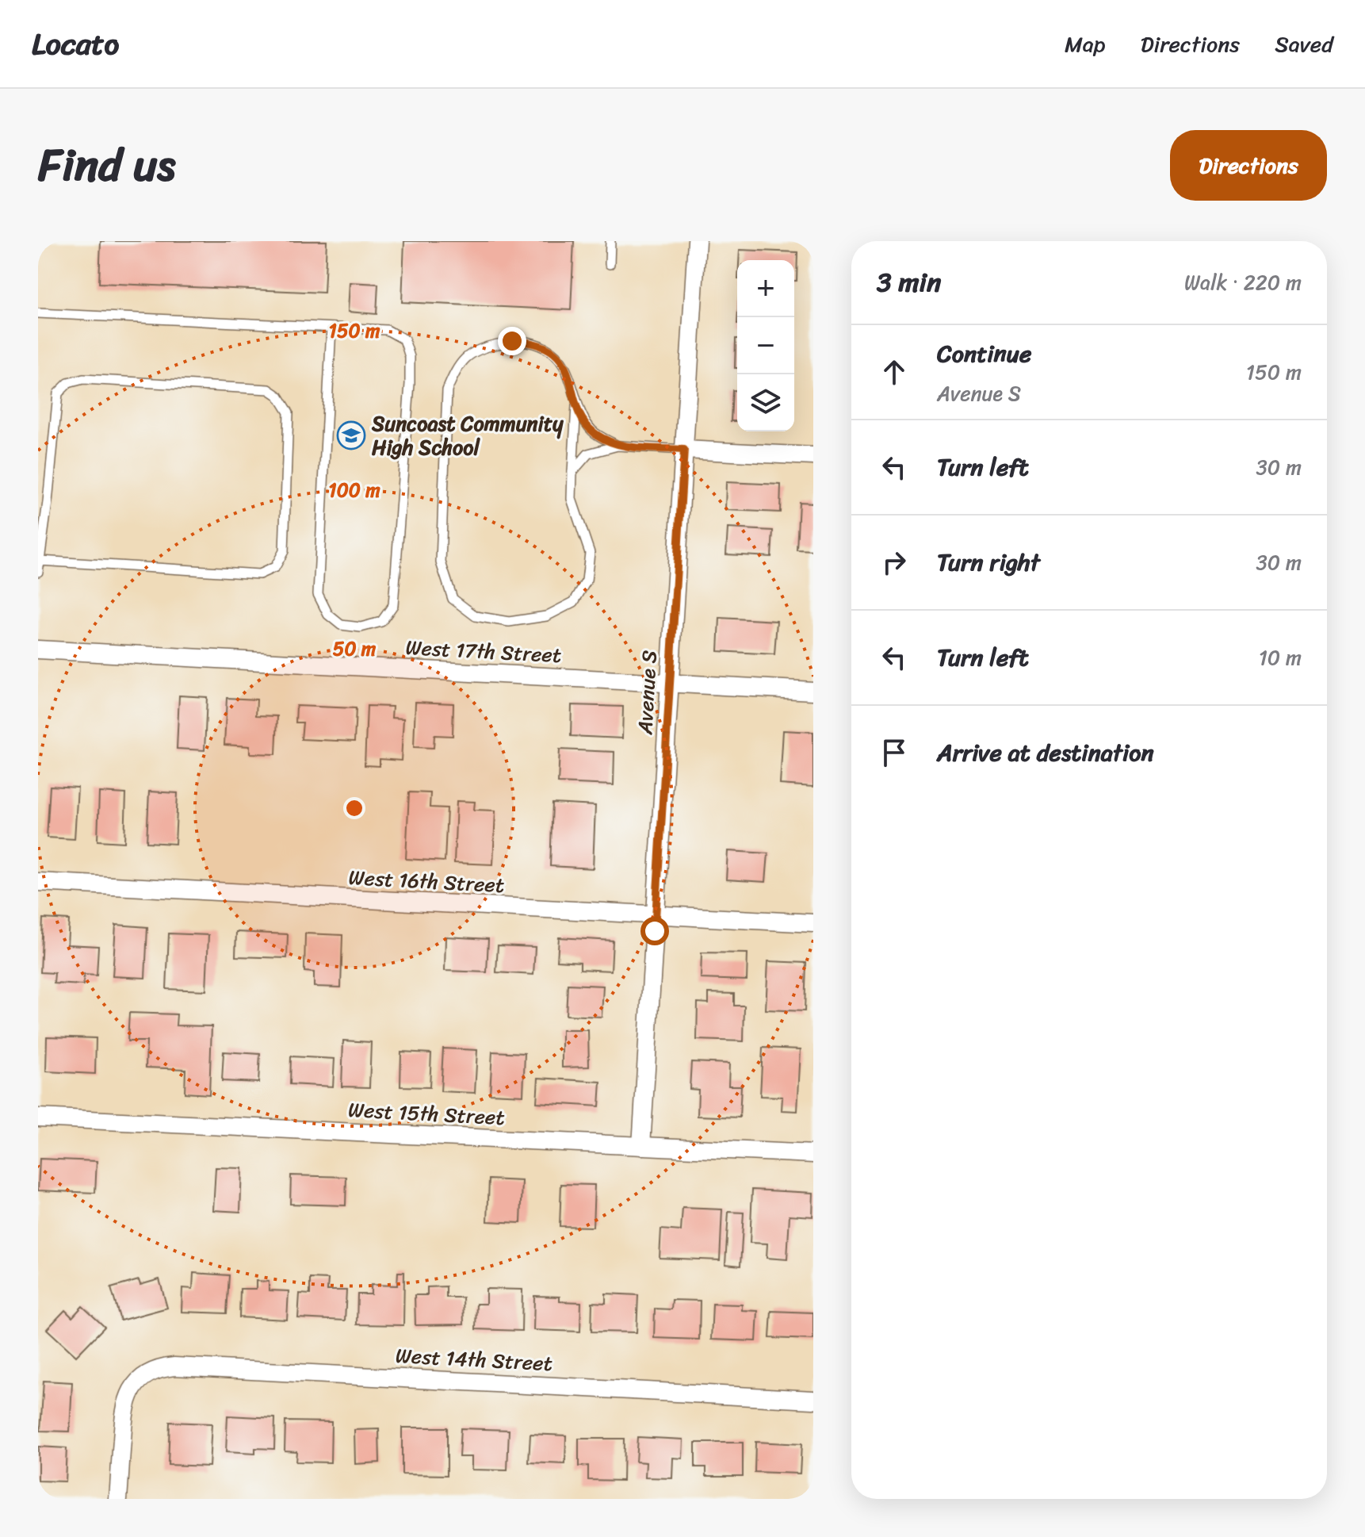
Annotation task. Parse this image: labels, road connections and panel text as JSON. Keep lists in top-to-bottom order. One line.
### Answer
{"streets":{"street":["West 17th Street","Avenue S","West 16th Street","West 15th Street","West 14th Street"]},"crossings":[["West 17th Street","Avenue S"],["Avenue S","West 16th Street"],["Avenue S","West 15th Street"]],"places":{"school or university":["Suncoast Community High School"]},"page":{"header":"Locato","nav":["Map","Directions","Saved"],"title":"Find us","buttons":"Directions","heading":["3 min","Walk · 220 m"],"map_buttons":["+","−"],"list":[["Continue","Avenue S","150 m"],["Turn left","30 m"],["Turn right","30 m"],["Turn left","10 m"],"Arrive at destination"]},"rings":["150 m","100 m","50 m"]}
